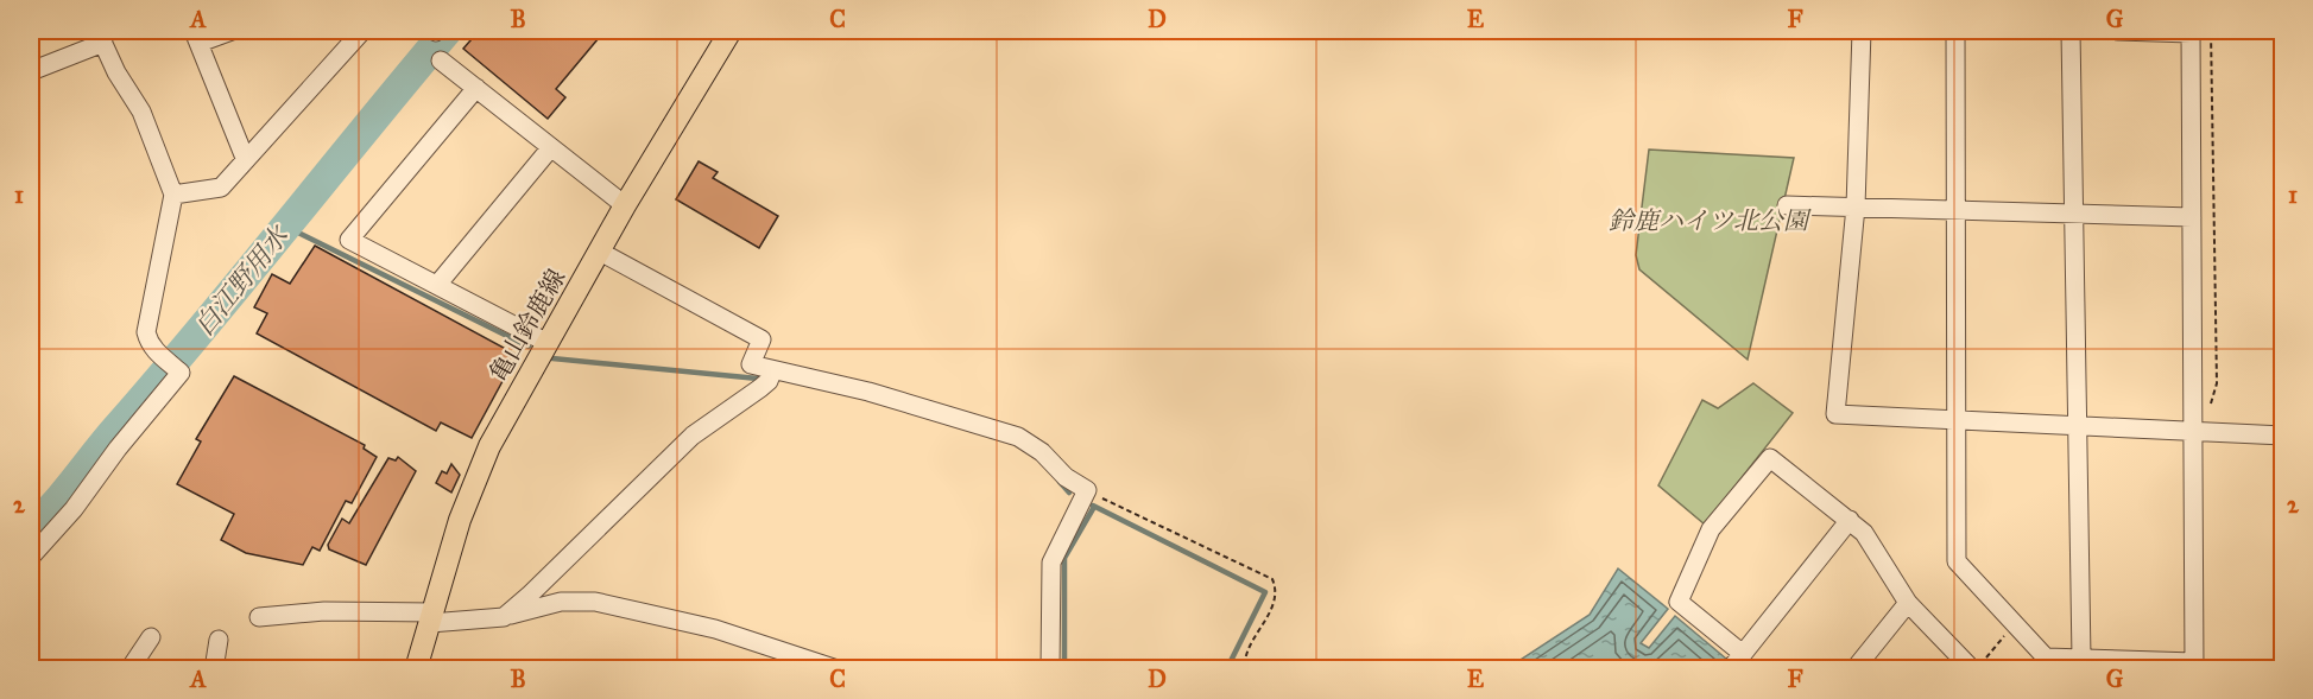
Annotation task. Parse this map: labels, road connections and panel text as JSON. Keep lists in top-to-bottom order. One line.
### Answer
{"streets":{"main road":["亀山鈴鹿線"]},"water":["白江野用水"],"parks":["鈴鹿ハイツ北公園"],"grid":{"columns":["A","B","C","D","E","F","G"],"rows":["1","2"]}}
